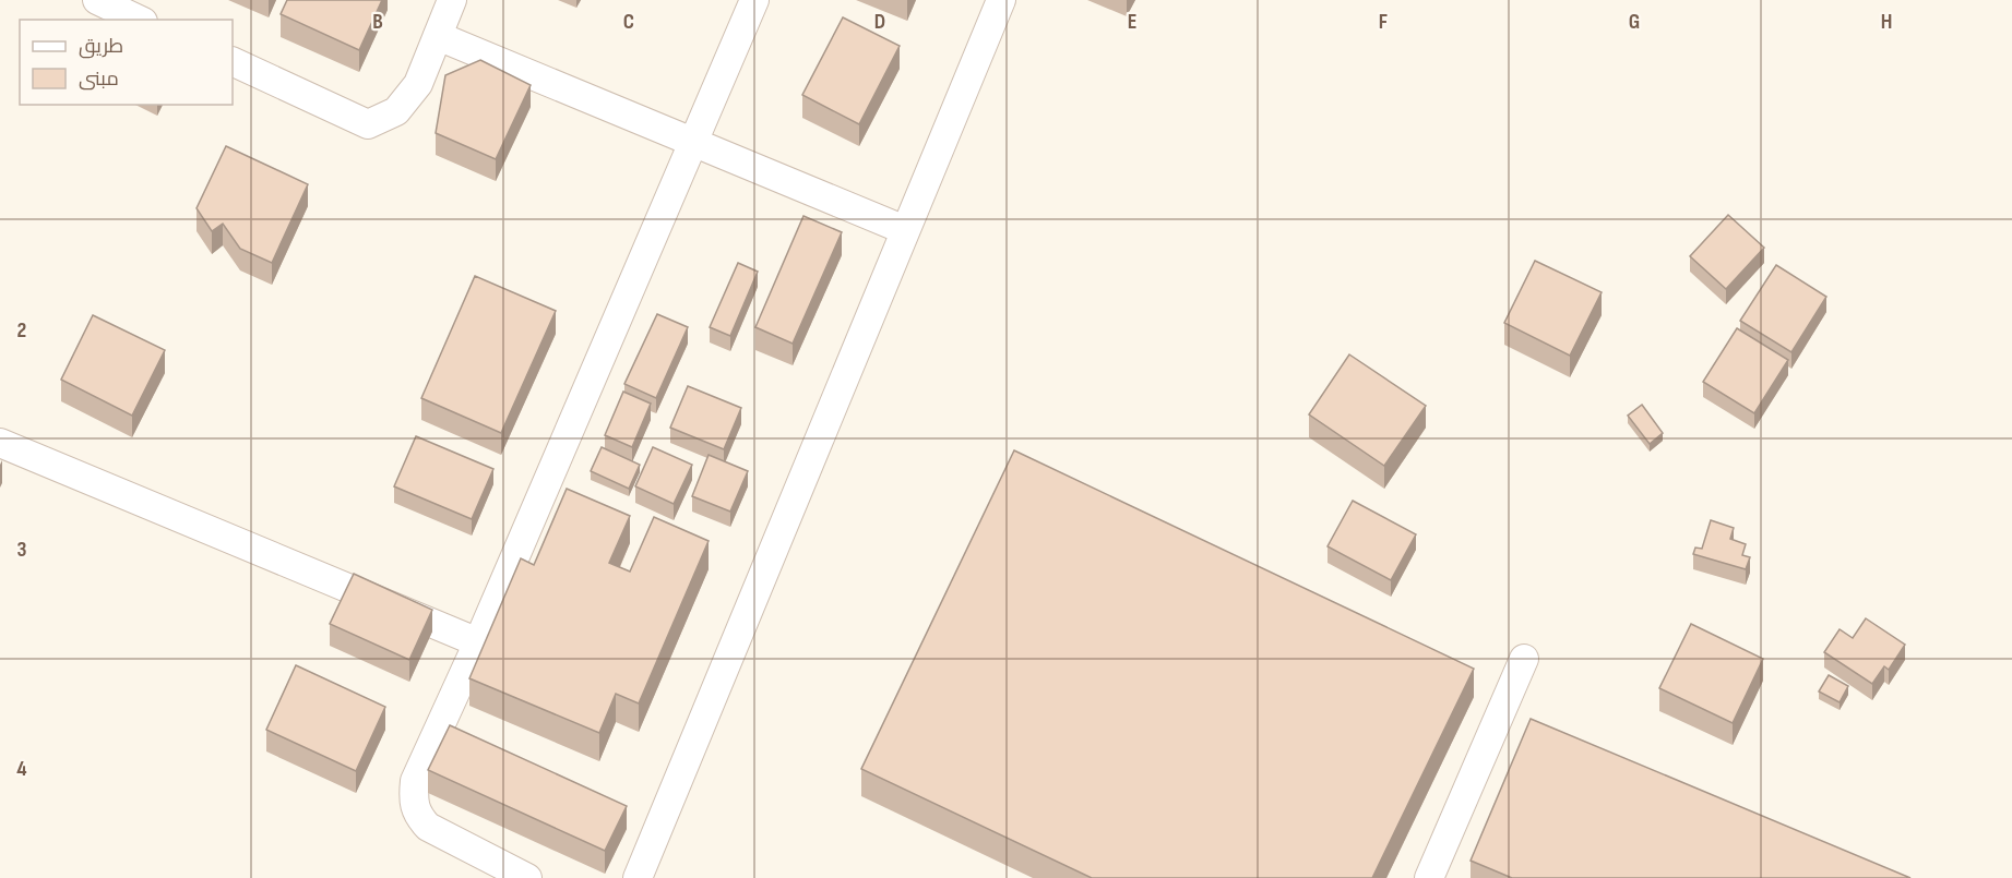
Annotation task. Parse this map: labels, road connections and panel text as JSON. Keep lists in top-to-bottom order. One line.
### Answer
{"legend":["طريق","مبنى"],"grid":{"columns":["B","C","D","E","F","G","H"],"rows":["2","3","4"]}}
